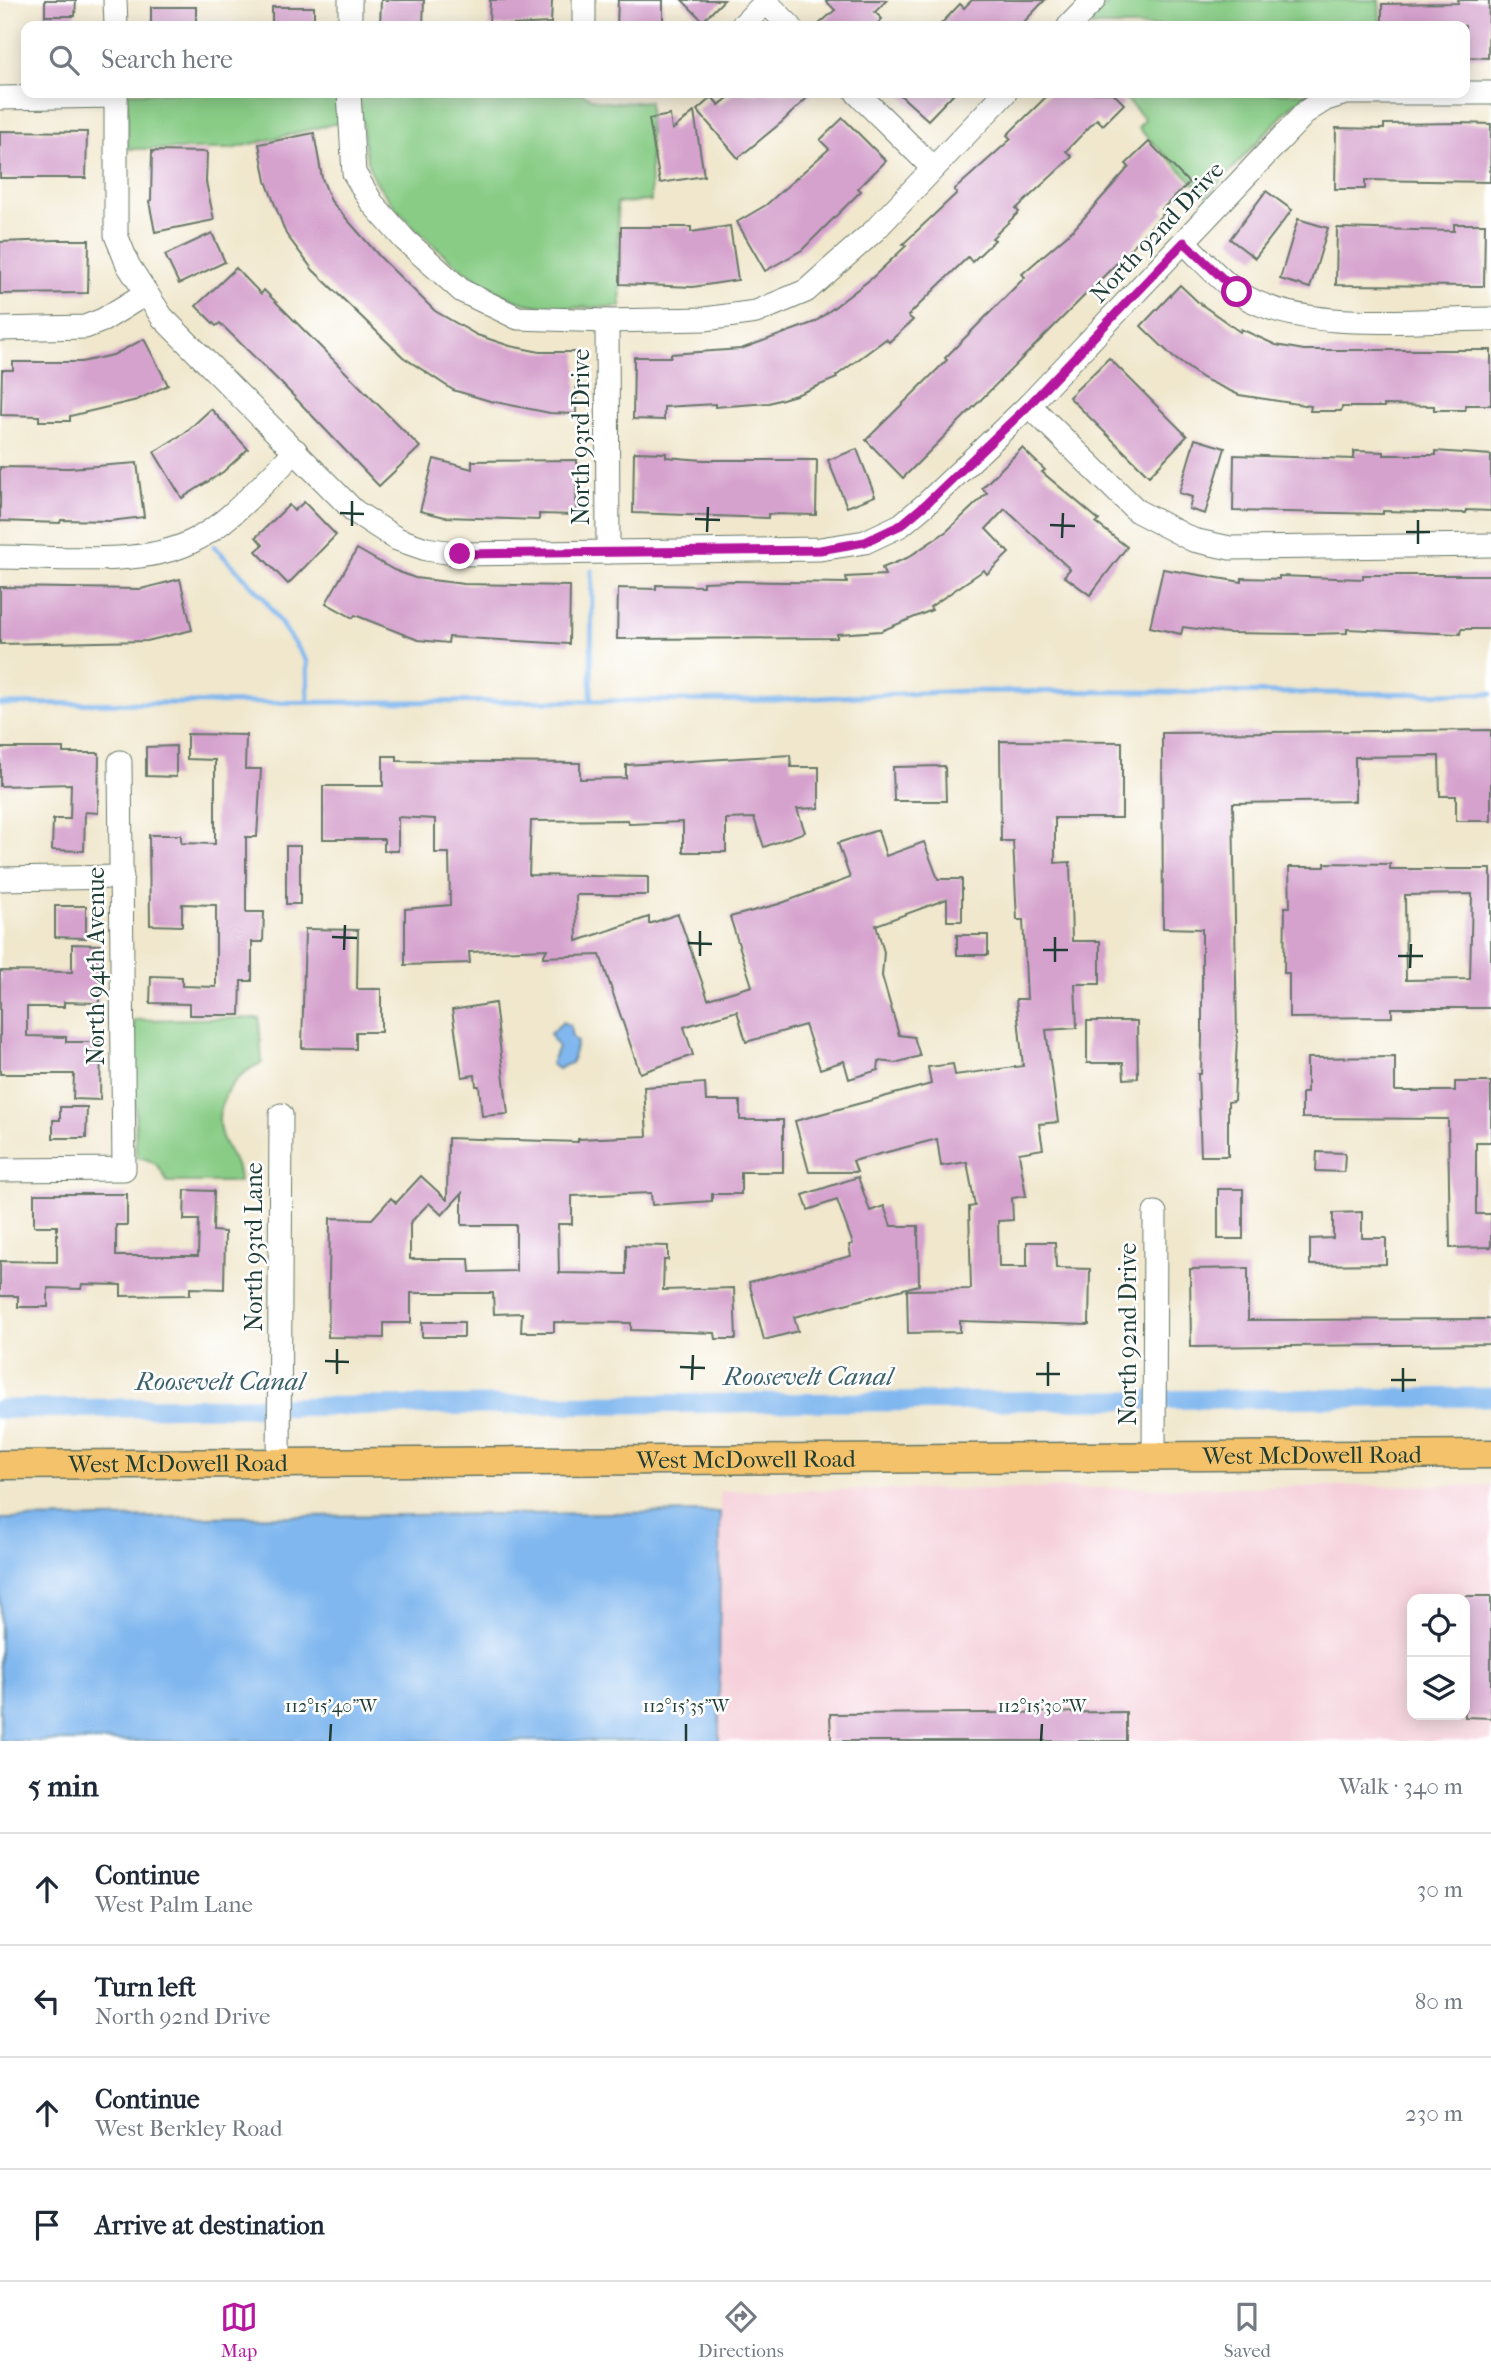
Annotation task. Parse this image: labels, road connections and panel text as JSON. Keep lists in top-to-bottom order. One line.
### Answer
{"streets":{"main road":["West McDowell Road"],"street":["North 92nd Drive","North 93rd Drive","North 94th Avenue","North 93rd Lane"]},"crossings":[["North 92nd Drive","North 93rd Drive"],["North 92nd Drive","West McDowell Road"],["North 93rd Lane","West McDowell Road"]],"water":["Roosevelt Canal"],"page":{"search":"Search here","heading":["5 min","Walk · 340 m"],"list":[["Continue","West Palm Lane","30 m"],["Turn left","North 92nd Drive","80 m"],["Continue","West Berkley Road","230 m"],"Arrive at destination"],"nav":["Map","Directions","Saved"]},"coordinates":["112°15'40\"W","112°15'35\"W","112°15'30\"W"]}
